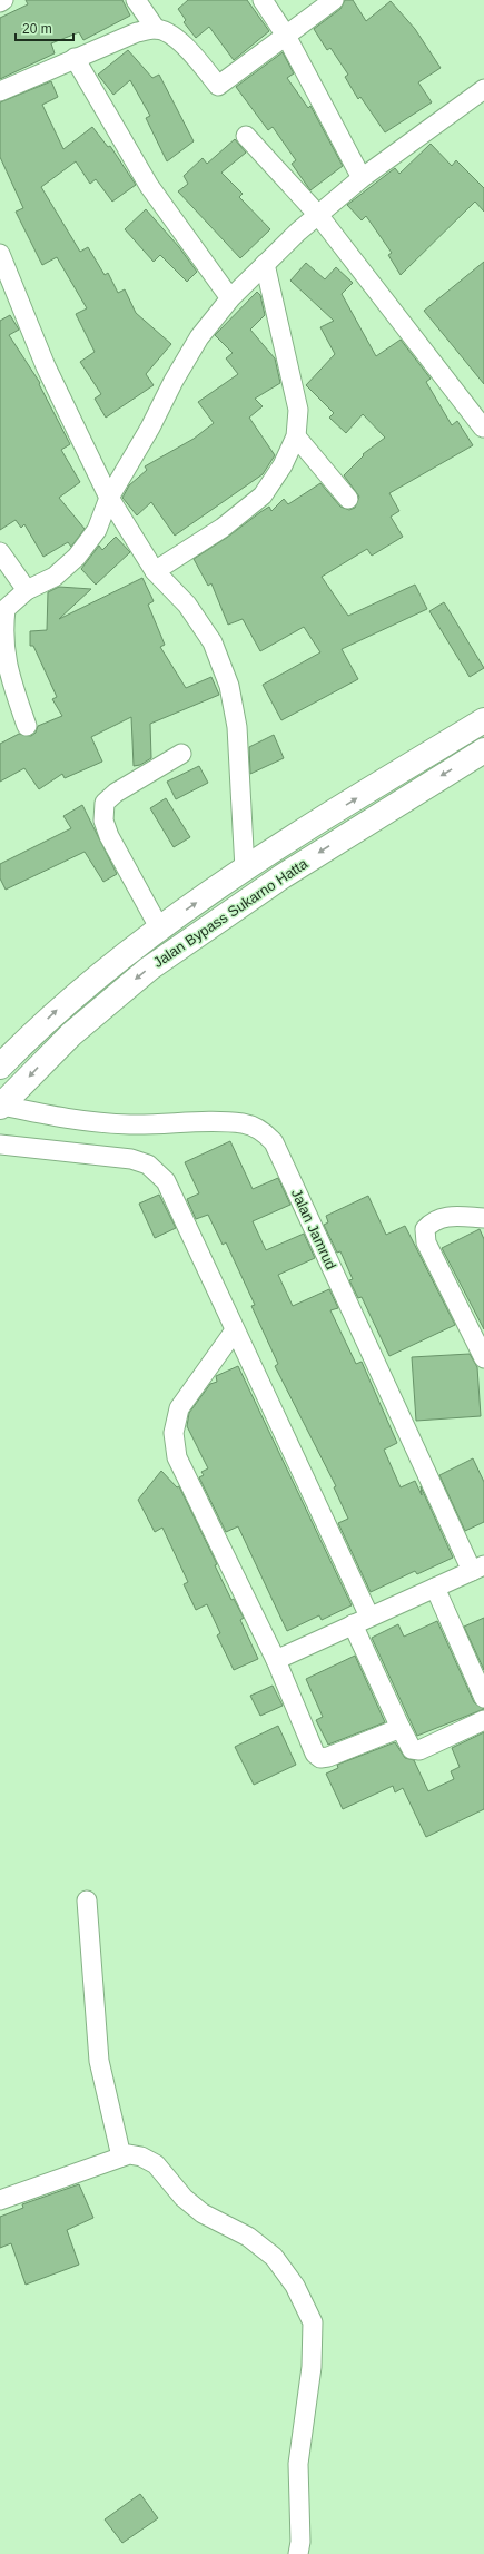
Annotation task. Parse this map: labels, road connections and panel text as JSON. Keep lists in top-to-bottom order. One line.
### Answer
{"streets":{"highway":["Jalan Bypass Sukarno Hatta"],"street":["Jalan Jamrud"]},"crossings":[["Jalan Bypass Sukarno Hatta","Jalan Jamrud"]],"scale_bar":"20 m"}
